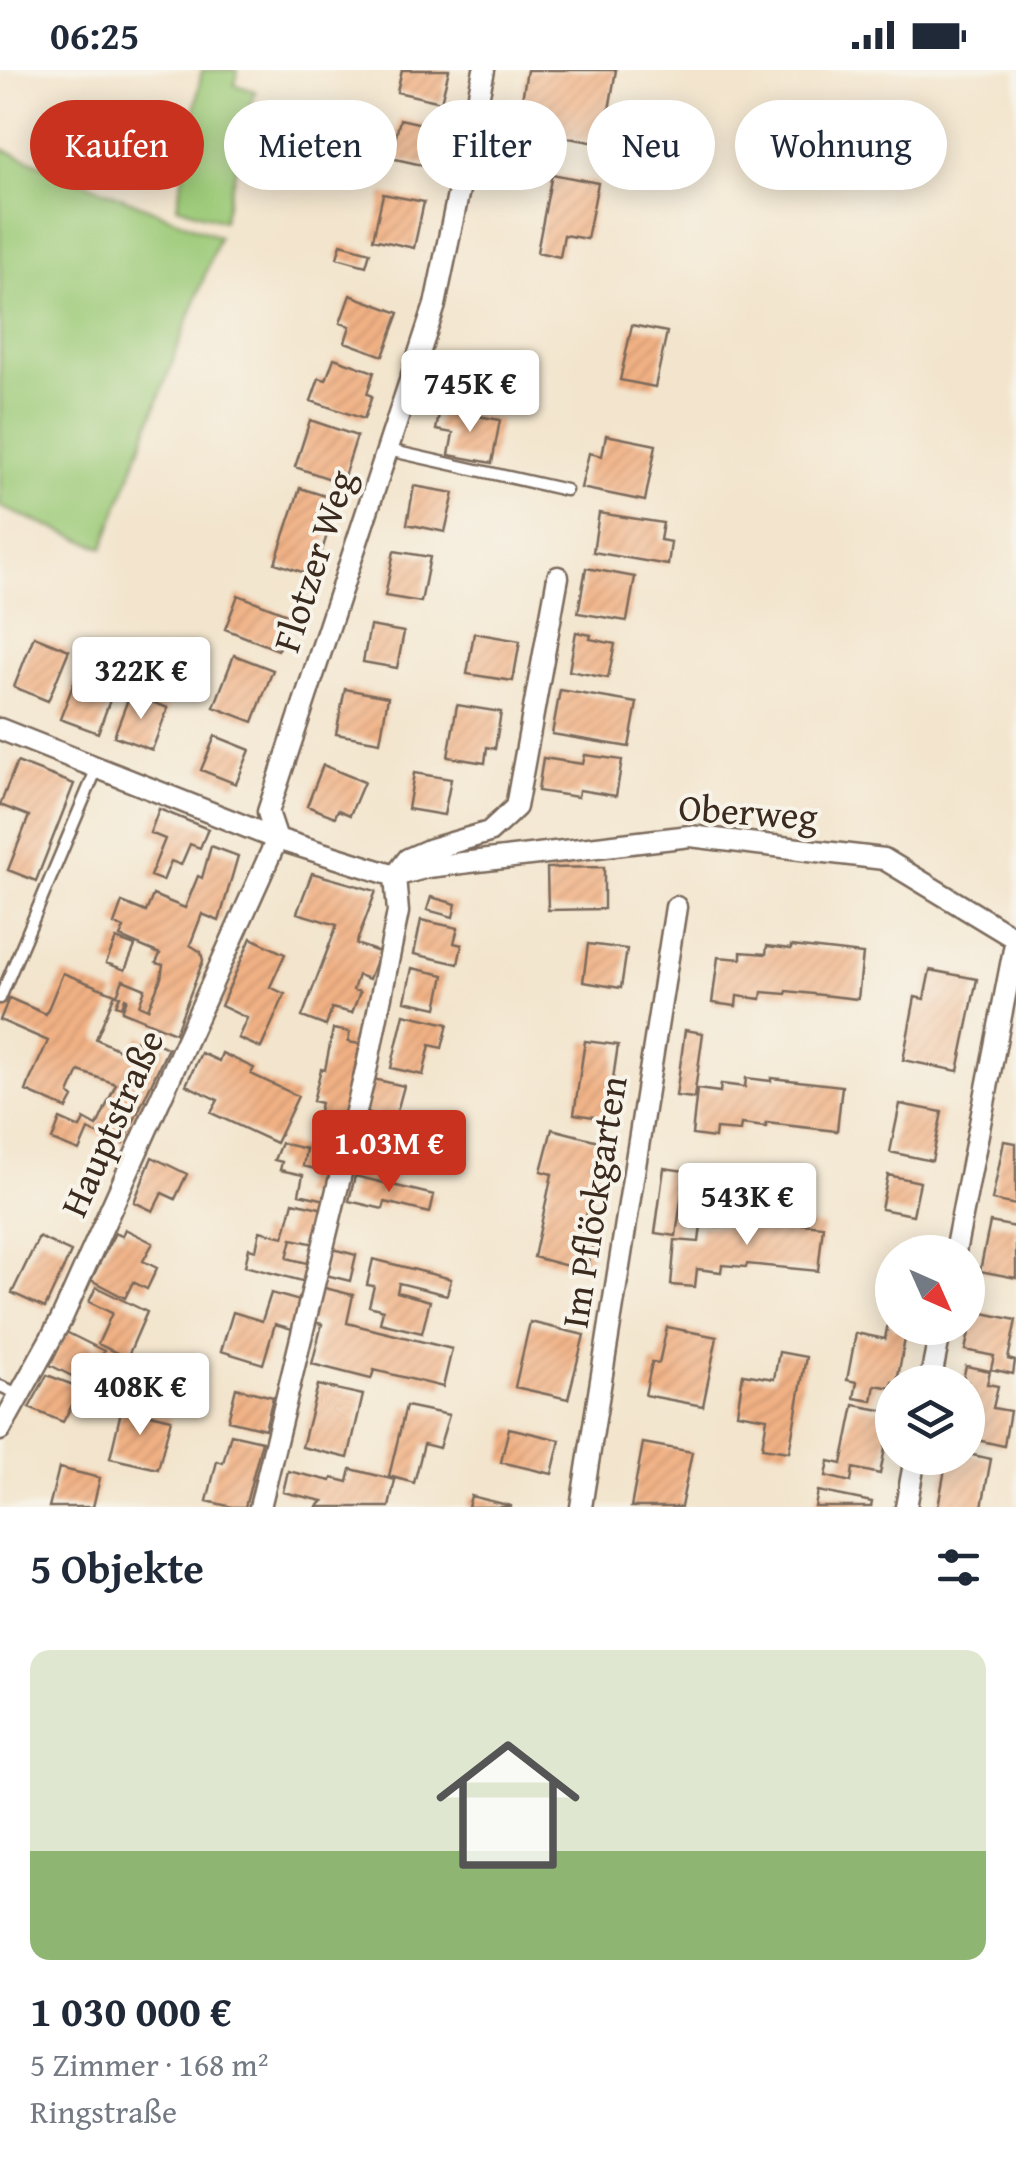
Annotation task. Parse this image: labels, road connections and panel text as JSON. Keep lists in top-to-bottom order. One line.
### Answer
{"streets":{"street":["Flotzer Weg","Oberweg","Hauptstraße","Im Pflöckgarten"]},"crossings":[["Flotzer Weg","Hauptstraße"]],"north":"bottom right","page":{"status":"06:25","chip":["Kaufen","Mieten","Filter","Neu","Wohnung"],"price":["745K €","322K €","1.03M €","543K €","408K €"],"heading":"5 Objekte","list":[{"name":"1 030 000 €","note":"5 Zimmer · 168 m² · Ringstraße"}]}}
